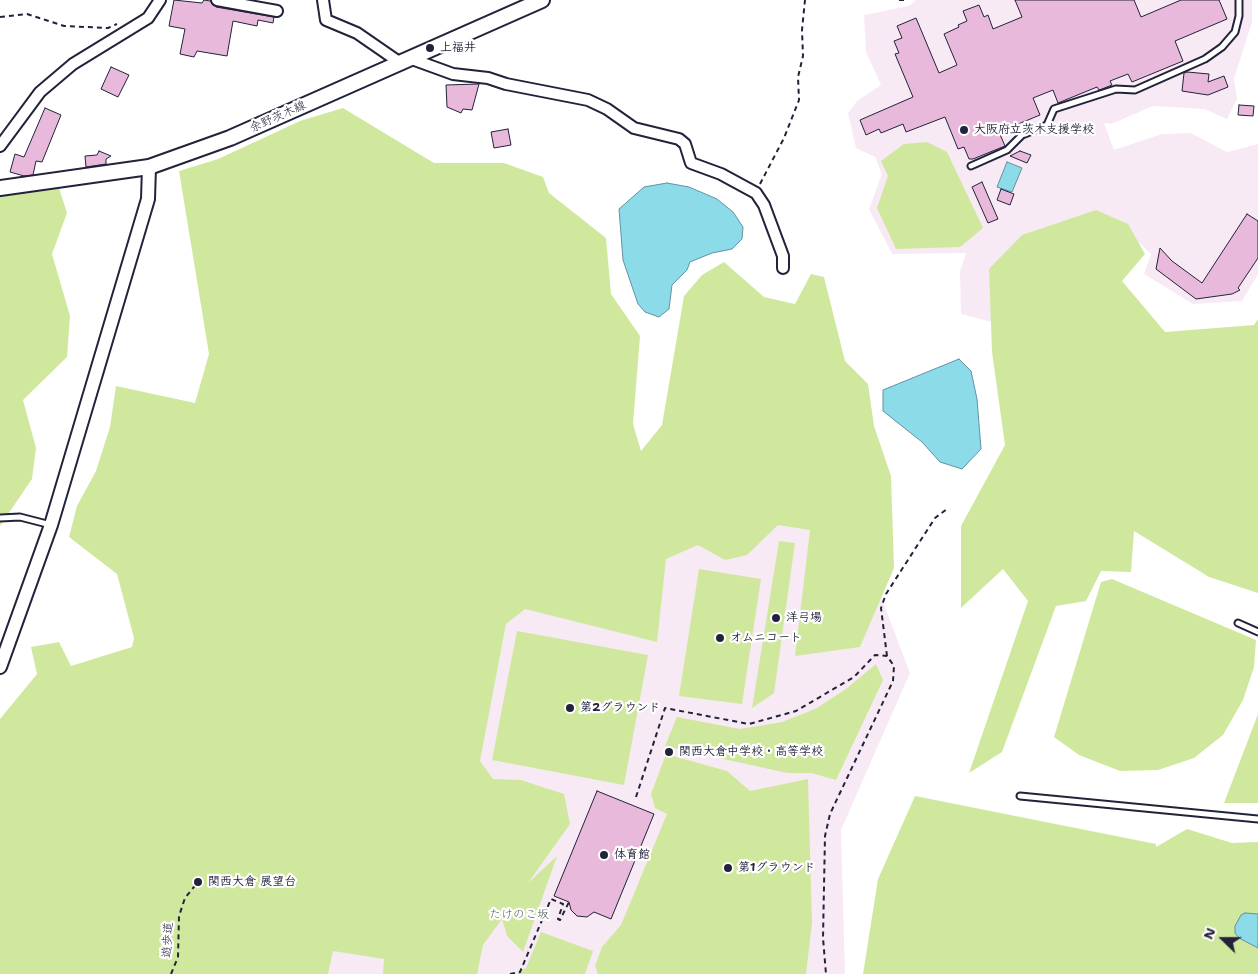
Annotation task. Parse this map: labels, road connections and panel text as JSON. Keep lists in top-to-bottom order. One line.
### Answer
{"streets":{"main road":["余野茨木線"],"path":["遊歩道"]},"parks":["たけのこ坂"],"places":["上福井","大阪府立茨木支援学校","洋弓場","オムニコート","第2グラウンド","関西大倉中学校・高等学校","体育館","第1グラウンド","関西大倉 展望台"],"north":"left"}
